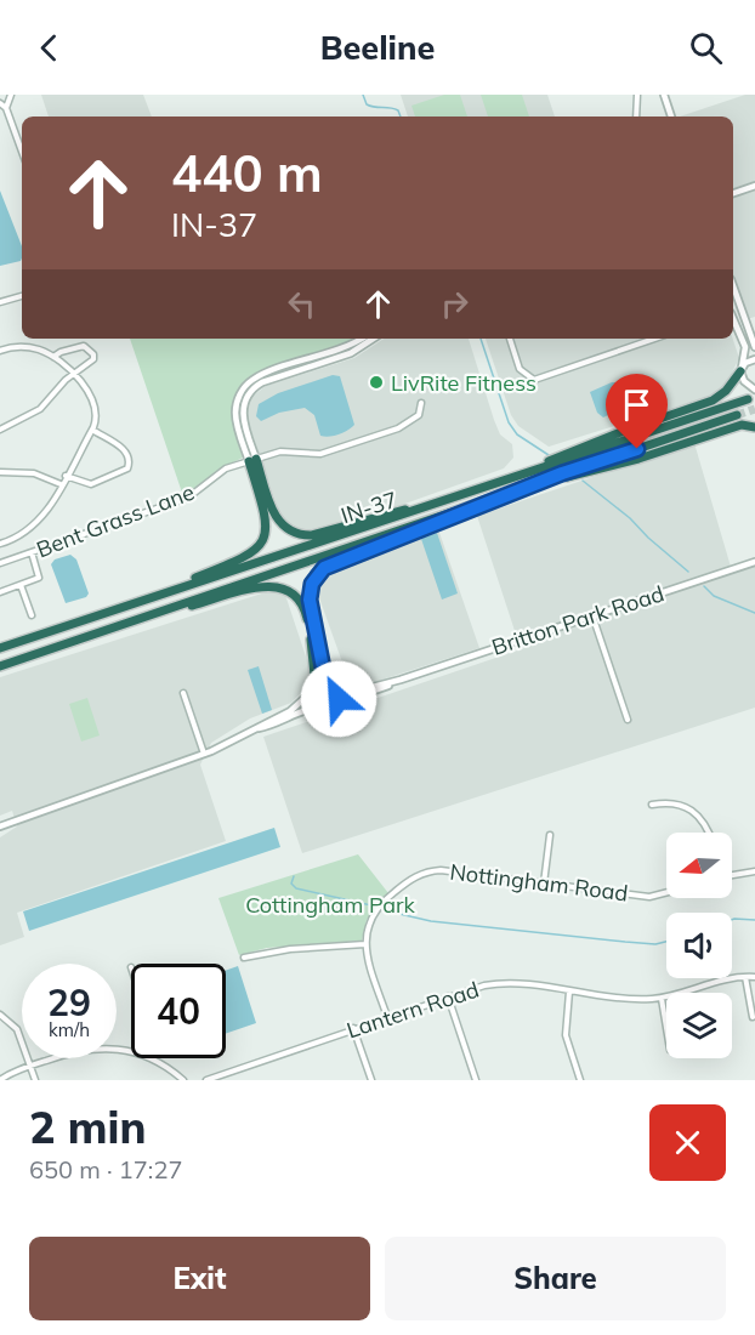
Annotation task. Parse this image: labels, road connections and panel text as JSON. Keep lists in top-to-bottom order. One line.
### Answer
{"streets":{"highway":["IN-37"],"street":["Bent Grass Lane","Britton Park Road","Nottingham Road","Lantern Road"]},"parks":["Cottingham Park"],"places":["LivRite Fitness"],"north":"left","page":{"header":"Beeline","turn":["440 m","IN-37"],"speed":"29 km/h","limit":"40","heading":["2 min","650 m · 17:27"],"buttons":["Exit","Share"]}}
